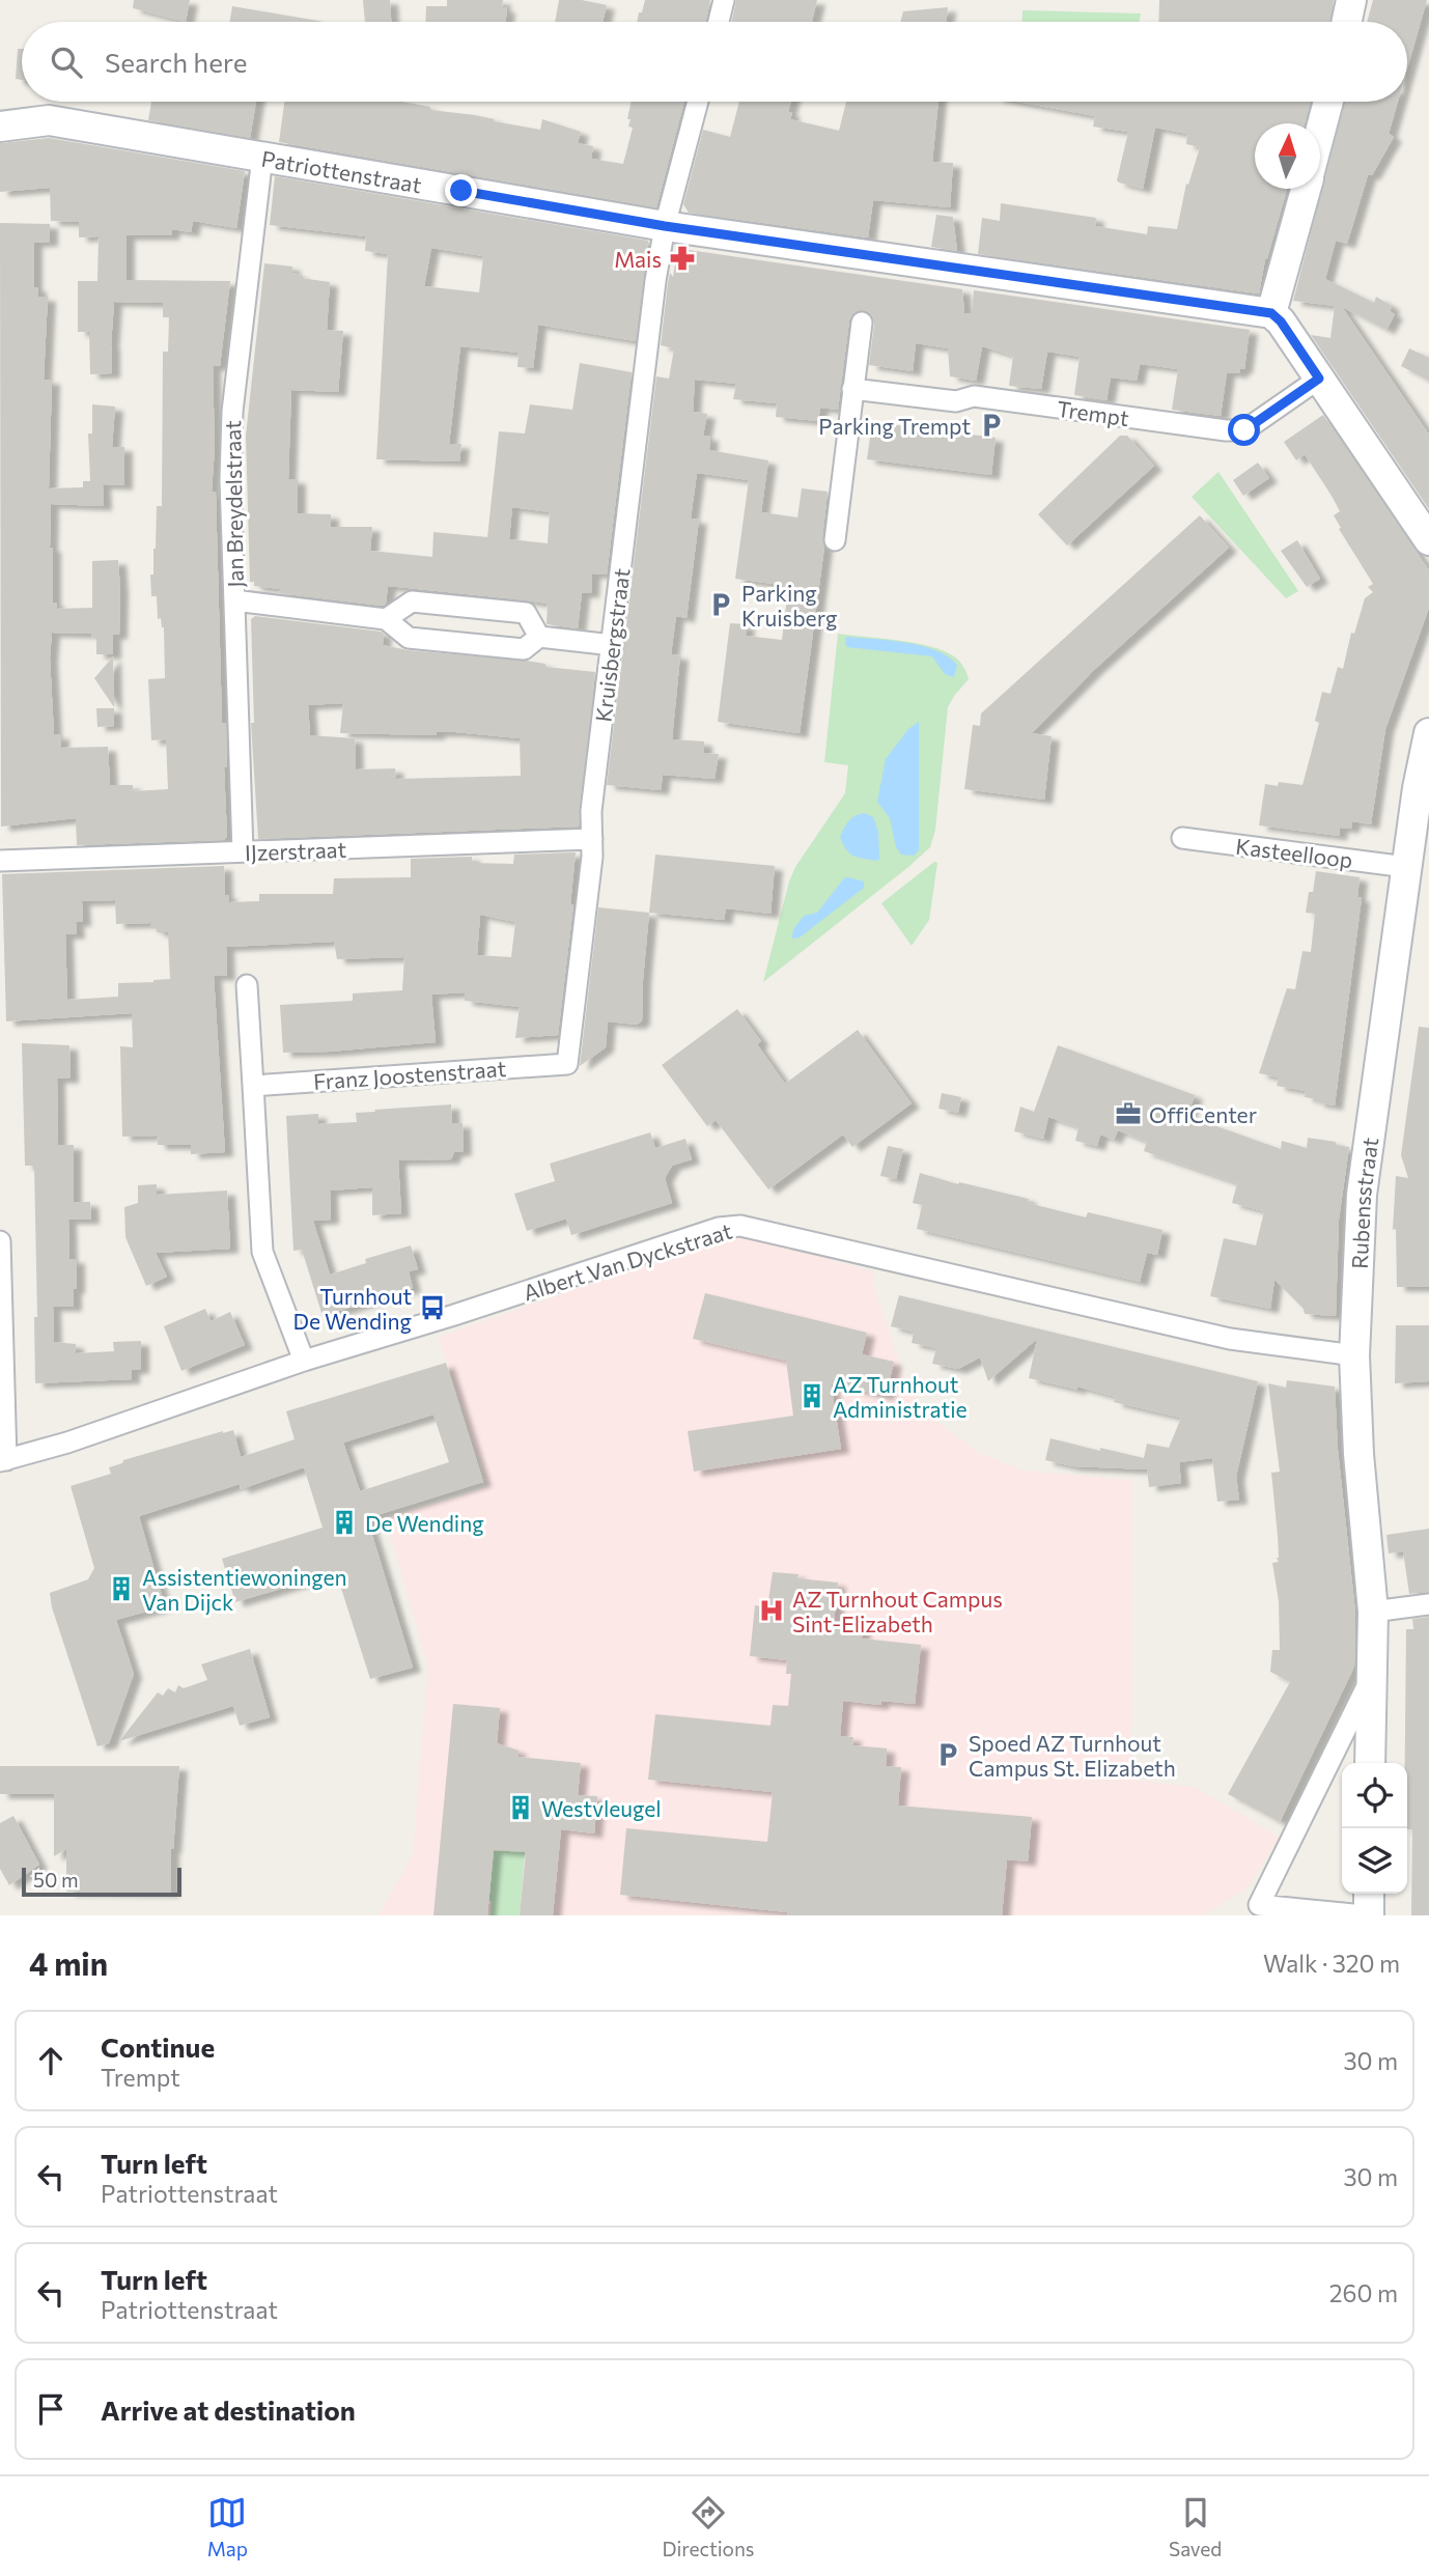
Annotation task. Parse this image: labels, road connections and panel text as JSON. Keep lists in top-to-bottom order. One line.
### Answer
{"streets":{"street":["Patriottenstraat","Trempt","Jan Breydelstraat","Kruisbergstraat","IJzerstraat","Kasteelloop","Franz Joostenstraat","Rubensstraat","Albert Van Dyckstraat"]},"crossings":[["Patriottenstraat","Jan Breydelstraat"],["Patriottenstraat","Kruisbergstraat"],["Jan Breydelstraat","IJzerstraat"],["Kruisbergstraat","IJzerstraat"],["Kruisbergstraat","Franz Joostenstraat"],["Kasteelloop","Rubensstraat"],["Rubensstraat","Albert Van Dyckstraat"]],"places":{"pharmacy":["Mais"],"parking":["Parking Trempt","Parking Kruisberg","Spoed AZ Turnhout Campus St. Elizabeth"],"office":["OffiCenter"],"bus stop":["Turnhout De Wending"],"building":["AZ Turnhout Administratie","De Wending","Assistentiewoningen Van Dijck","Westvleugel"],"hospital":["AZ Turnhout Campus Sint-Elizabeth"]},"scale_bar":"50 m","north":"top","page":{"search":"Search here","scale":"50 m","heading":["4 min","Walk · 320 m"],"list":[["Continue","Trempt","30 m"],["Turn left","Patriottenstraat","30 m"],["Turn left","Patriottenstraat","260 m"],"Arrive at destination"],"nav":["Map","Directions","Saved"]}}
